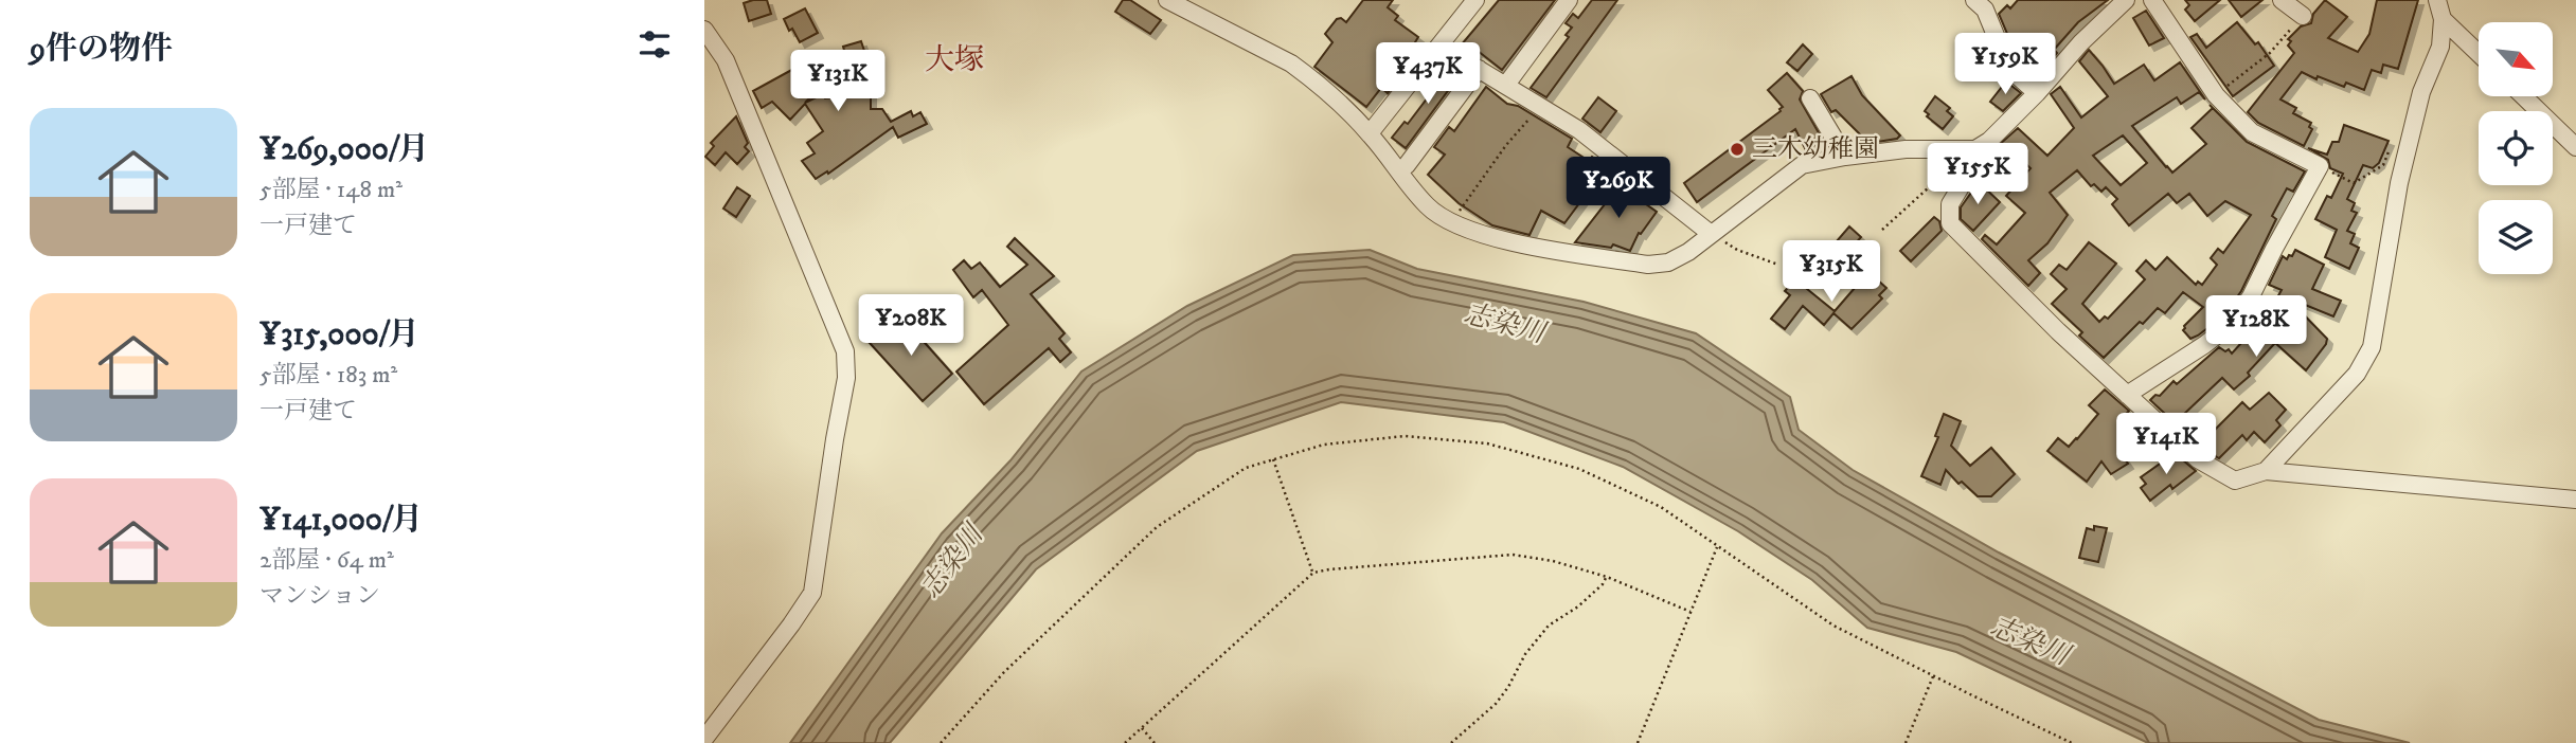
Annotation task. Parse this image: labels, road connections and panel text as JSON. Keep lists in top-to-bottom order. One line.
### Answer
{"districts":["大塚"],"water":["志染川"],"places":["三木幼稚園"],"north":"bottom right","page":{"heading":"9件の物件","price":["¥159K","¥437K","¥131K","¥155K","¥269K","¥315K","¥208K","¥128K","¥141K"],"list":[{"name":"¥269,000/月","note":"5部屋 · 148 m² · 一戸建て"},{"name":"¥315,000/月","note":"5部屋 · 183 m² · 一戸建て"},{"name":"¥141,000/月","note":"2部屋 · 64 m² · マンション"}]}}
